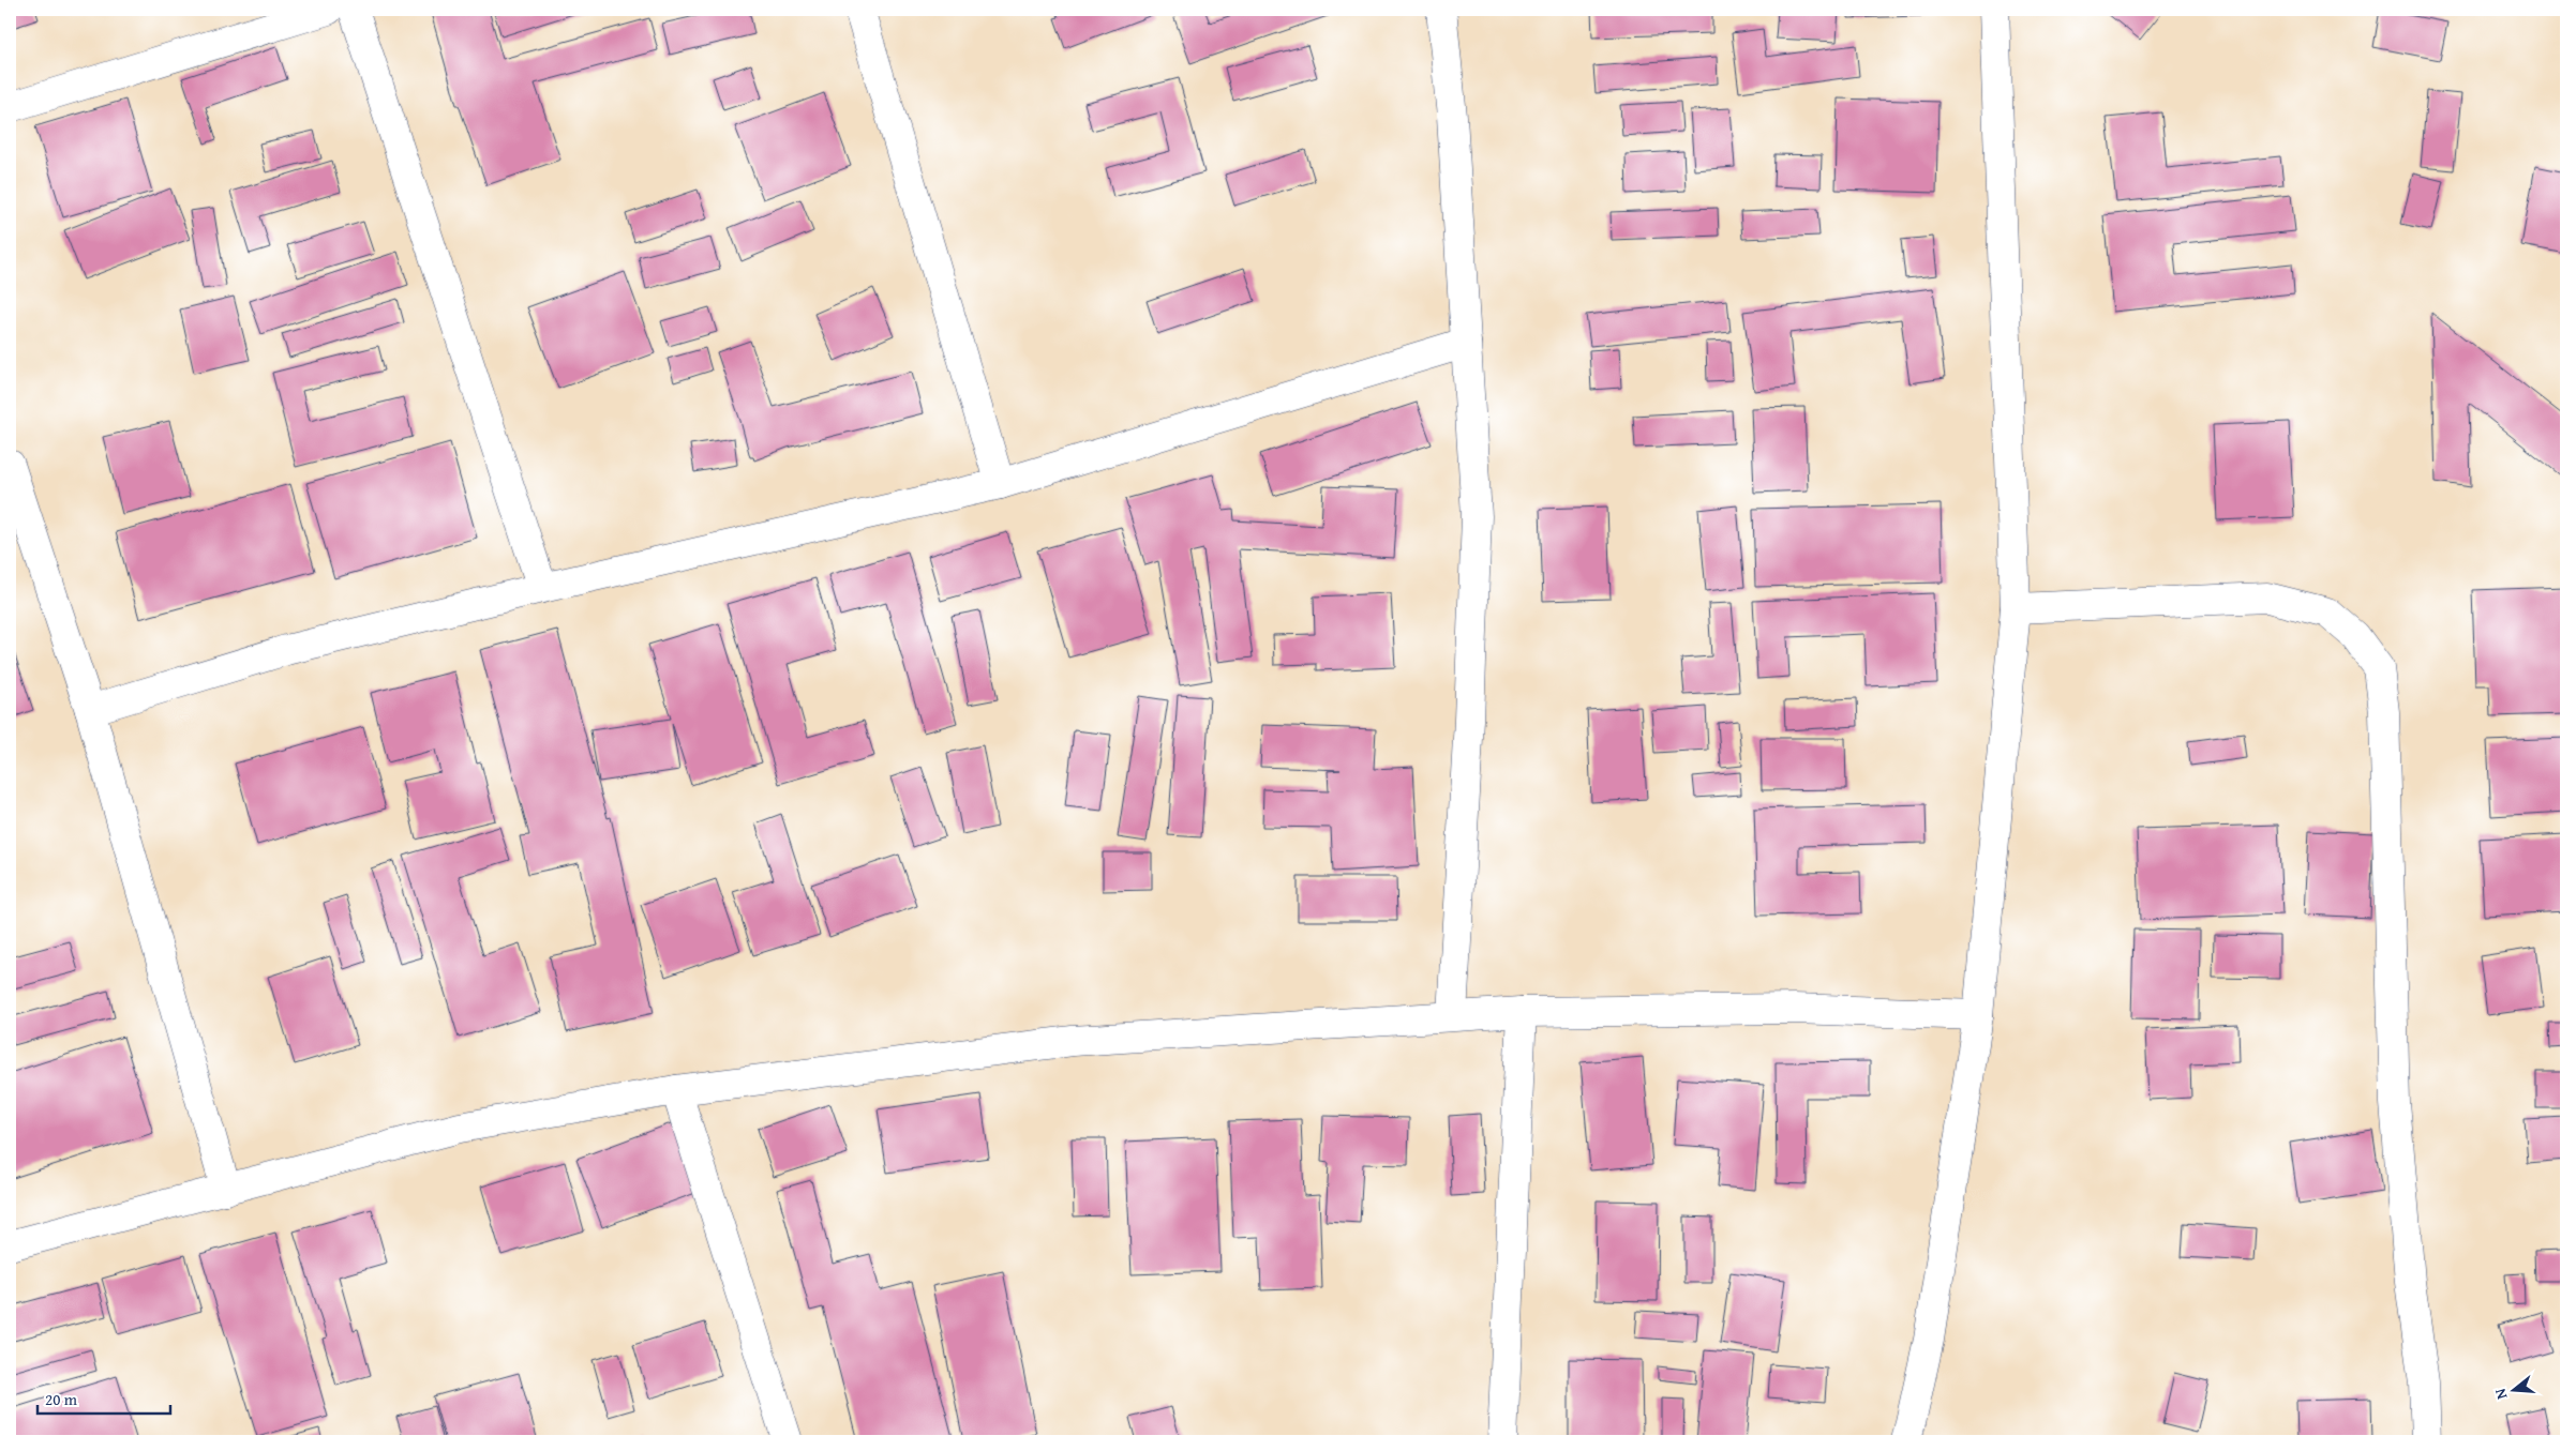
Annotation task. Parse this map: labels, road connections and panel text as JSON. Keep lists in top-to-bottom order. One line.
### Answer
{"scale_bar":"20 m","north":"left"}
